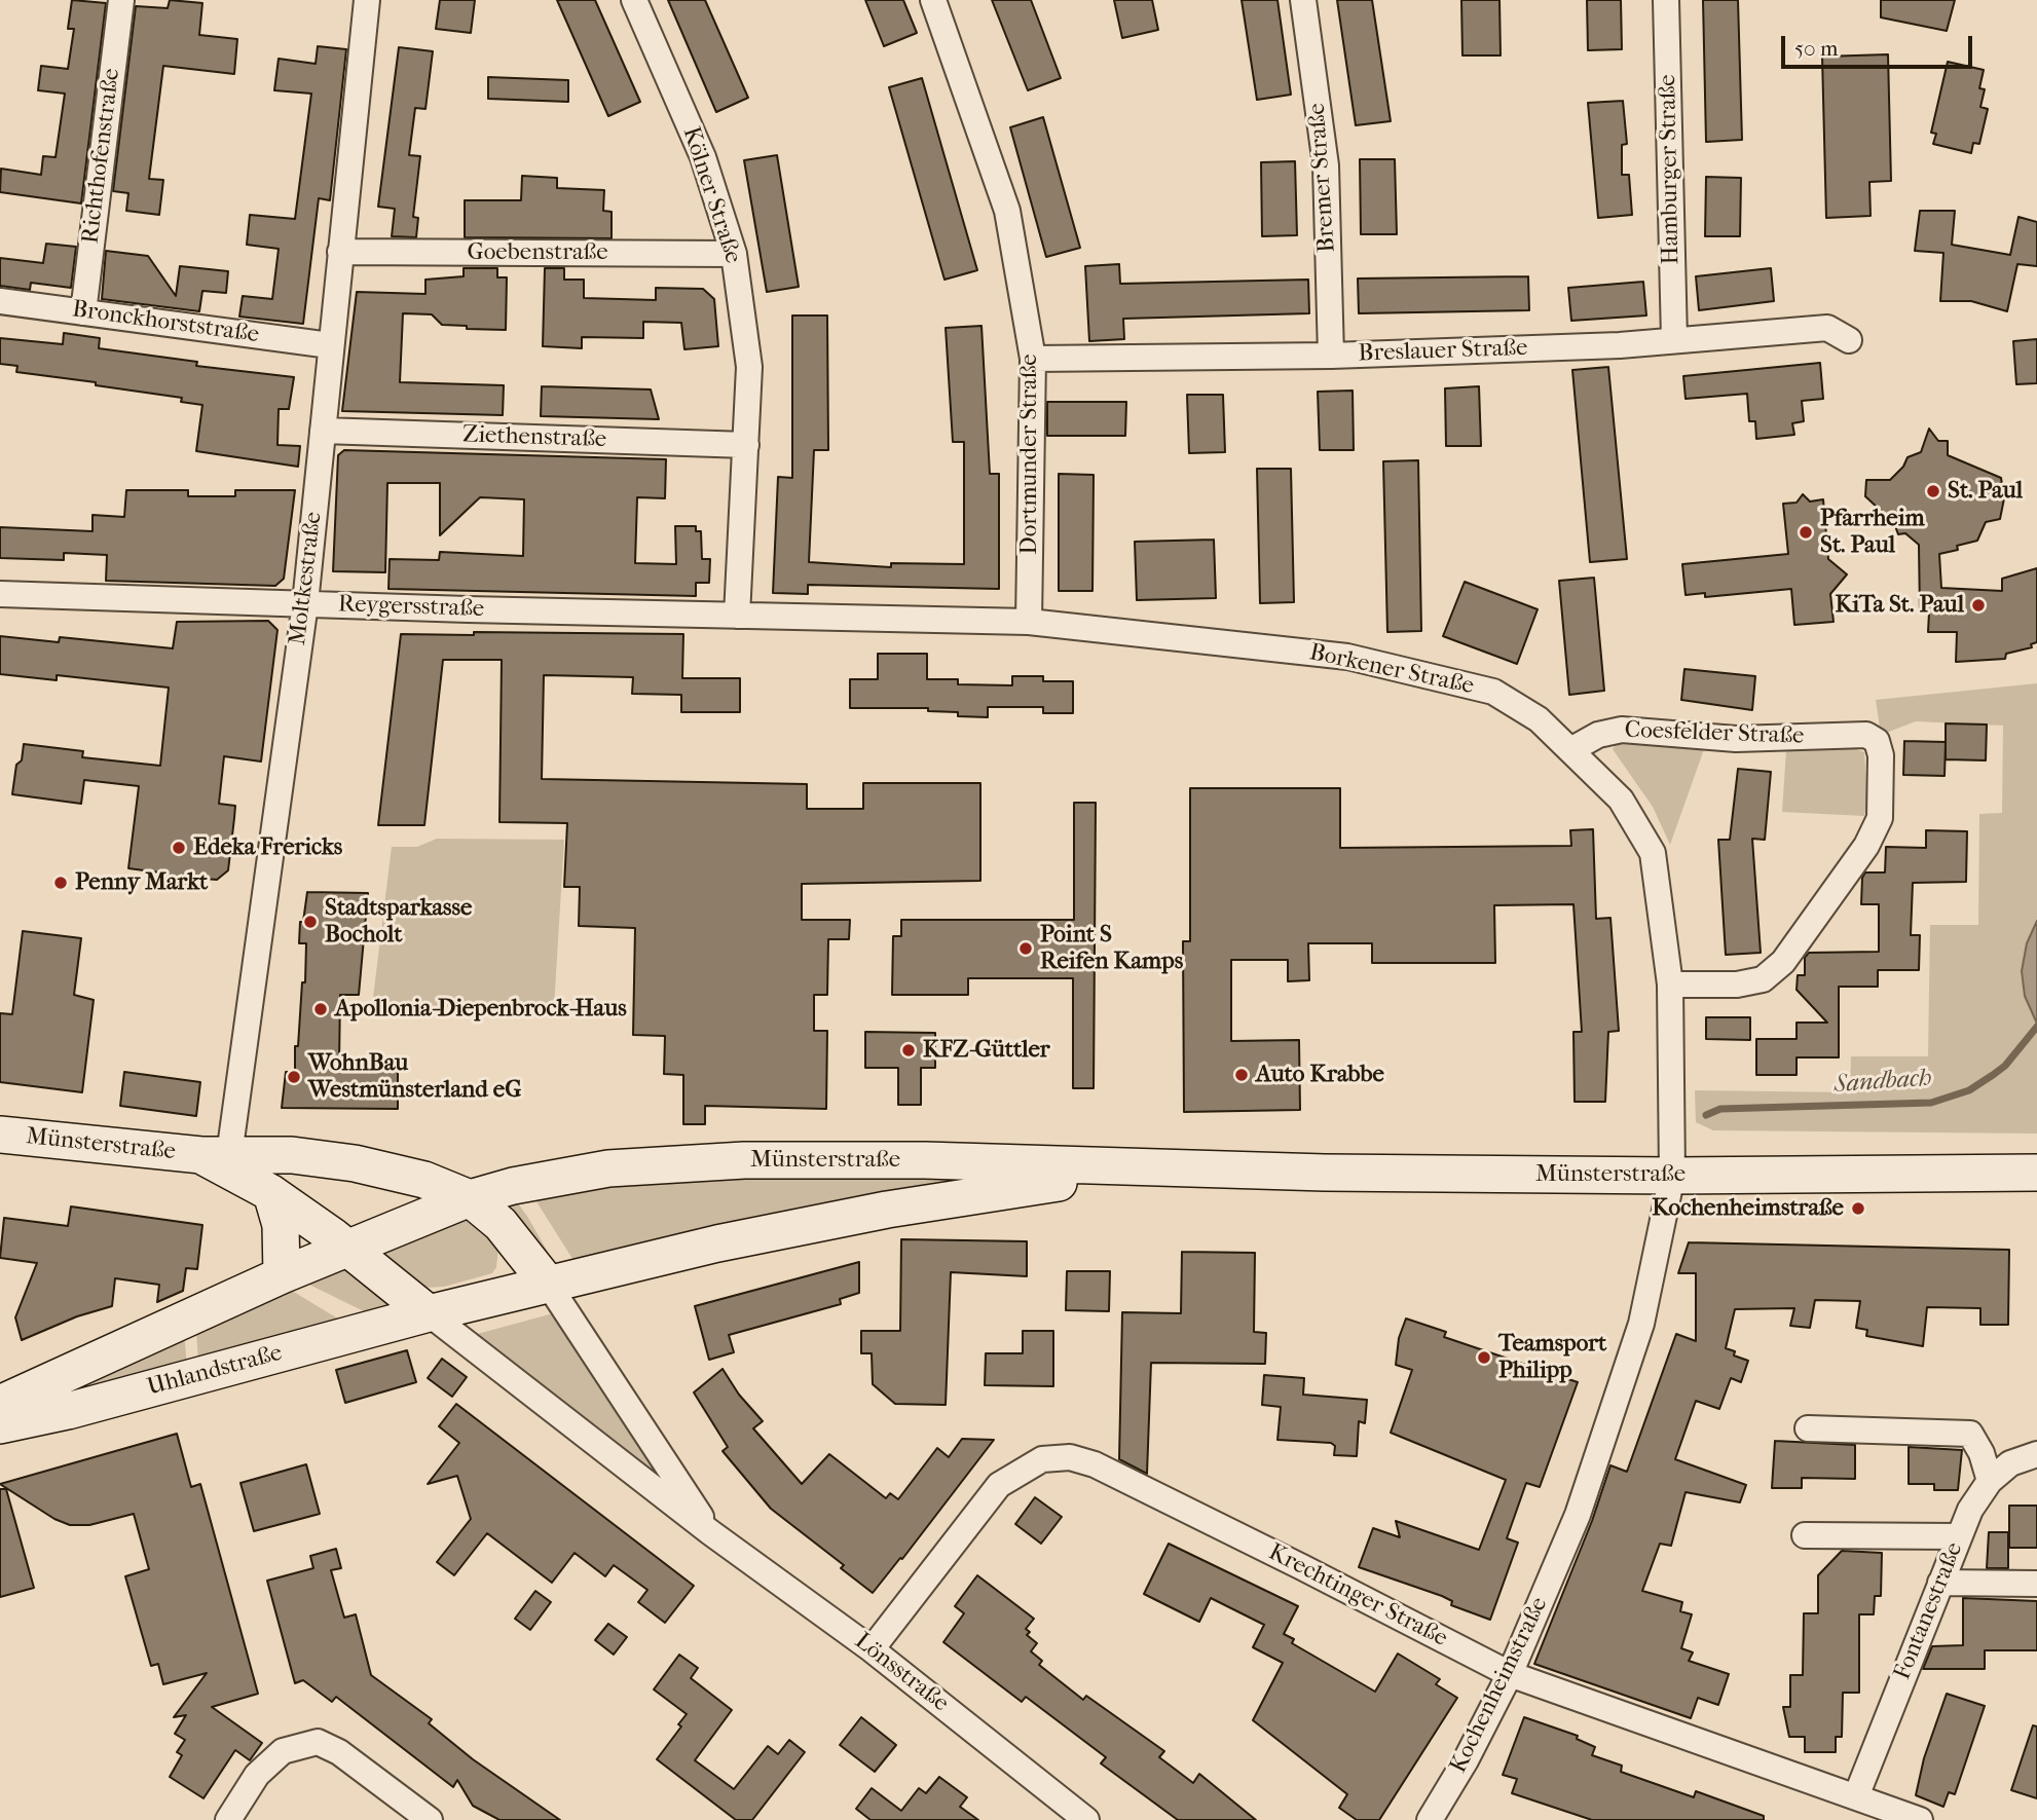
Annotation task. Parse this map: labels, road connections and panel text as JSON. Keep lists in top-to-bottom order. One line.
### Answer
{"streets":{"main road":["Münsterstraße","Uhlandstraße"],"street":["Richthofenstraße","Hamburger Straße","Bremer Straße","Kölner Straße","Goebenstraße","Bronckhorststraße","Breslauer Straße","Ziethenstraße","Dortmunder Straße","Moltkestraße","Reygersstraße","Borkener Straße","Coesfelder Straße","Krechtinger Straße","Fontanestraße","Lönsstraße","Kochenheimstraße"]},"crossings":[["Richthofenstraße","Bronckhorststraße"],["Hamburger Straße","Breslauer Straße"],["Bremer Straße","Breslauer Straße"],["Kölner Straße","Goebenstraße"],["Kölner Straße","Ziethenstraße"],["Kölner Straße","Reygersstraße"],["Kölner Straße","Borkener Straße"],["Goebenstraße","Moltkestraße"],["Bronckhorststraße","Moltkestraße"],["Breslauer Straße","Dortmunder Straße"],["Ziethenstraße","Moltkestraße"],["Dortmunder Straße","Borkener Straße"],["Moltkestraße","Reygersstraße"],["Moltkestraße","Münsterstraße"],["Reygersstraße","Borkener Straße"],["Borkener Straße","Coesfelder Straße"],["Borkener Straße","Münsterstraße"],["Borkener Straße","Kochenheimstraße"],["Münsterstraße","Uhlandstraße"],["Münsterstraße","Lönsstraße"],["Münsterstraße","Kochenheimstraße"],["Uhlandstraße","Lönsstraße"],["Krechtinger Straße","Fontanestraße"],["Krechtinger Straße","Lönsstraße"],["Krechtinger Straße","Kochenheimstraße"]],"water":["Sandbach"],"places":["St. Paul","Pfarrheim St. Paul","KiTa St. Paul","Edeka Frericks","Penny Markt","Stadtsparkasse Bocholt","Point S Reifen Kamps","Apollonia-Diepenbrock-Haus","KFZ-Güttler","Auto Krabbe","WohnBau Westmünsterland eG","Kochenheimstraße","Teamsport Philipp"],"scale_bar":"50 m"}
